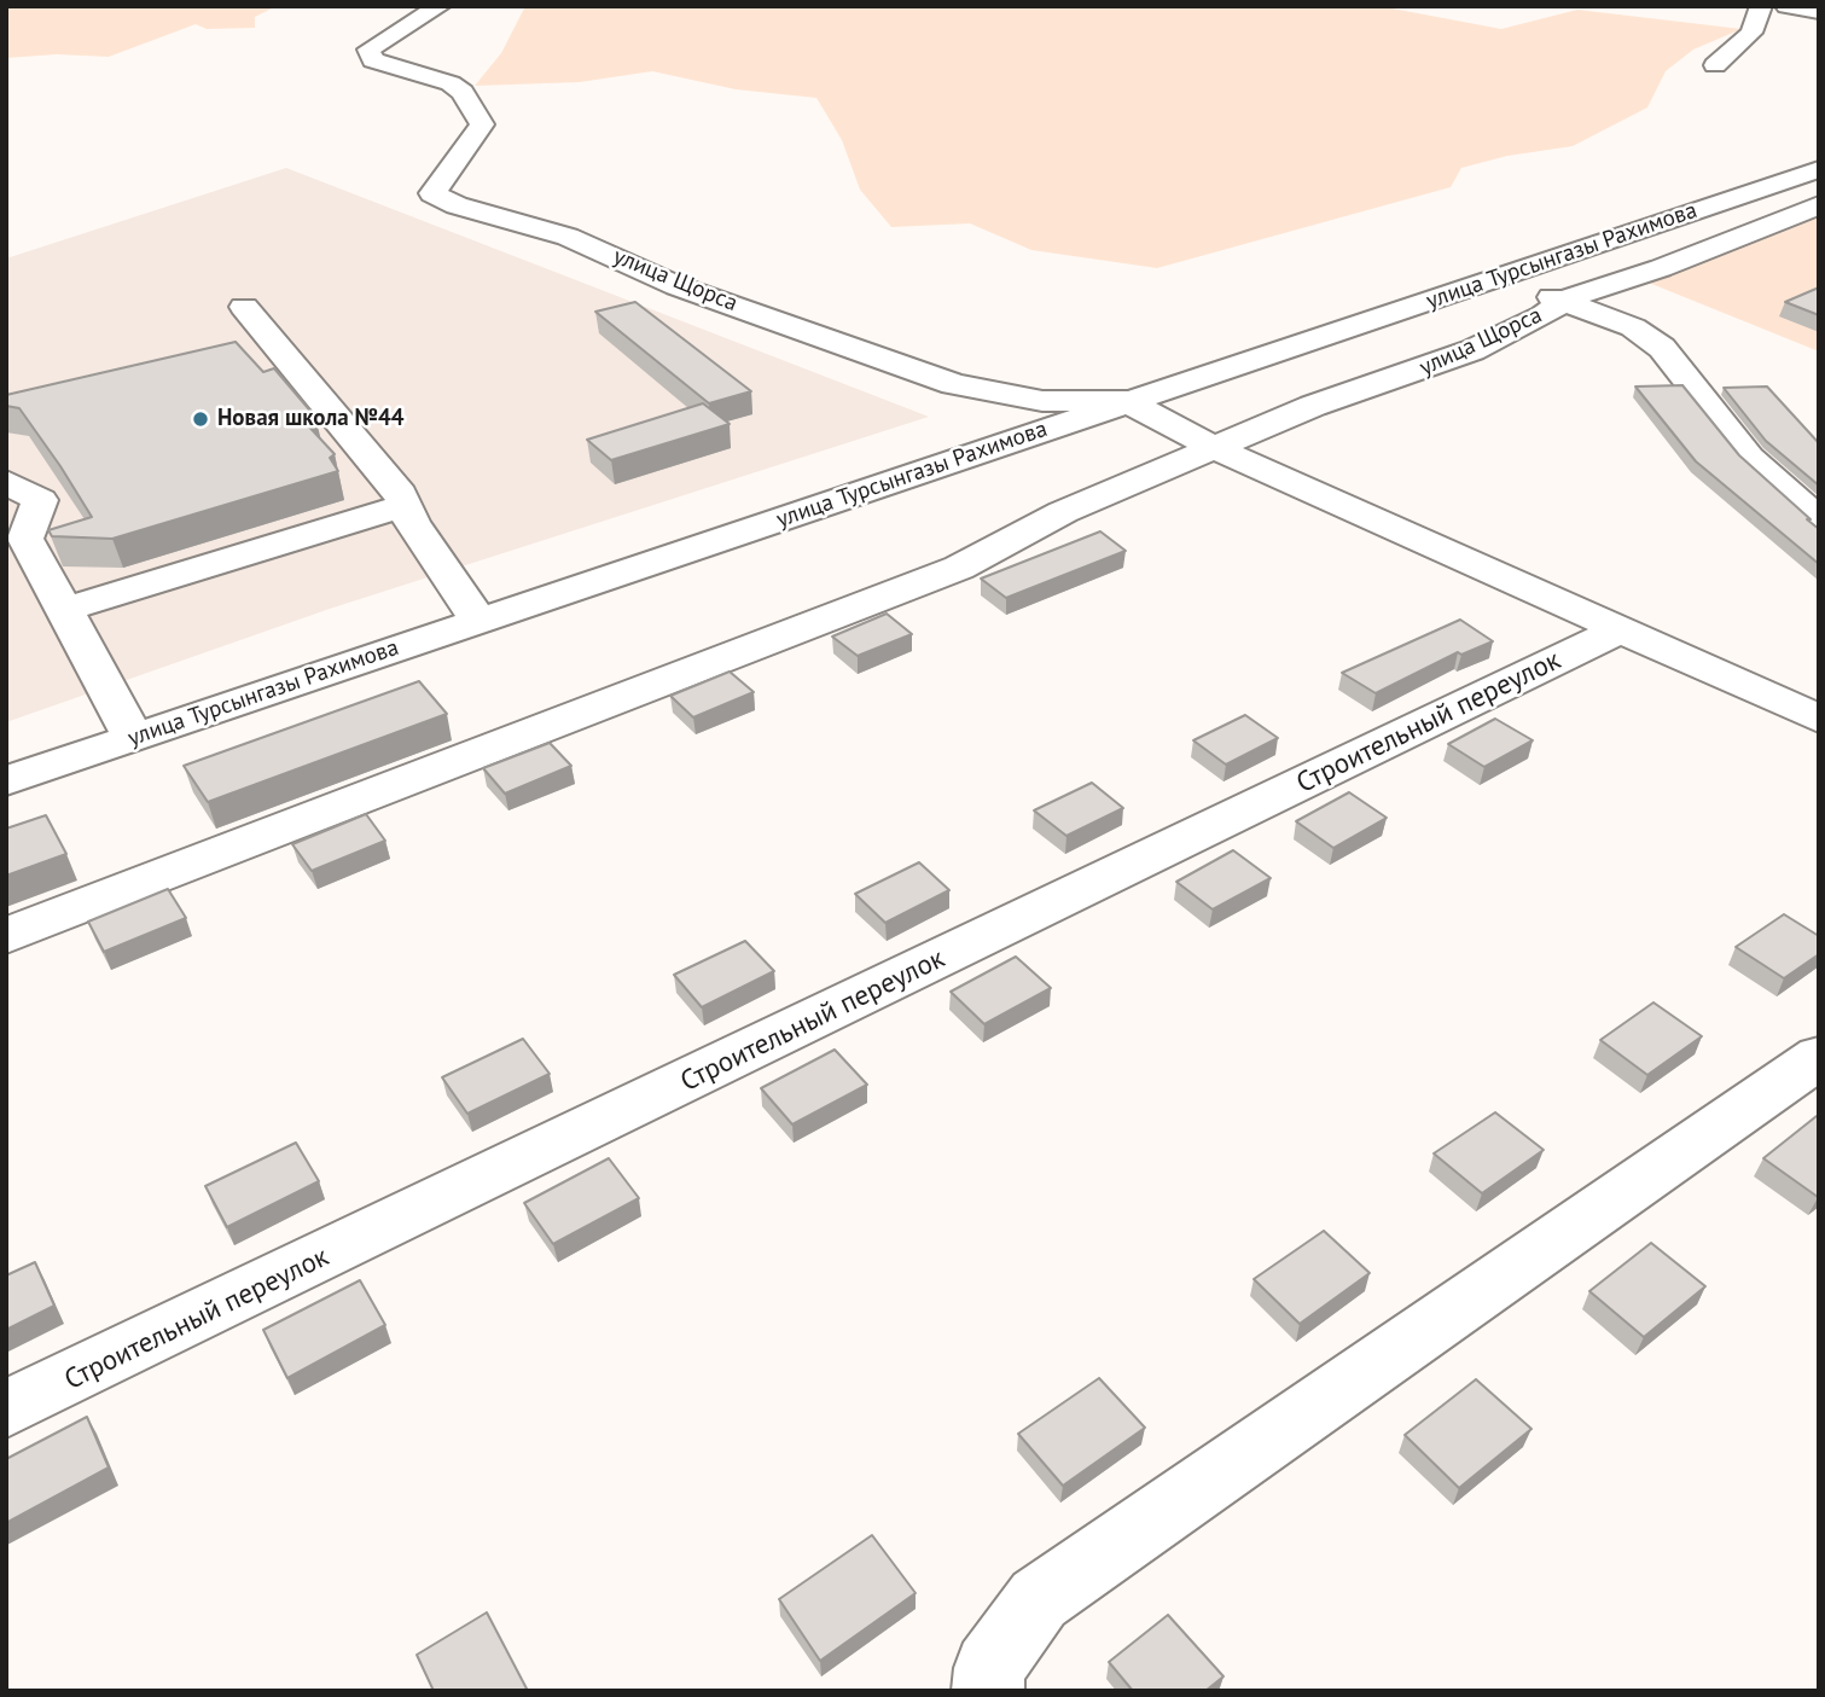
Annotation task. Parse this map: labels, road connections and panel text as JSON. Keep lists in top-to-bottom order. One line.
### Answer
{"streets":{"street":["улица Турсынгазы Рахимова","улица Щорса","Строительный переулок"]},"crossings":[["улица Турсынгазы Рахимова","улица Щорса"],["улица Щорса","Строительный переулок"]],"places":["Новая школа №44"]}
